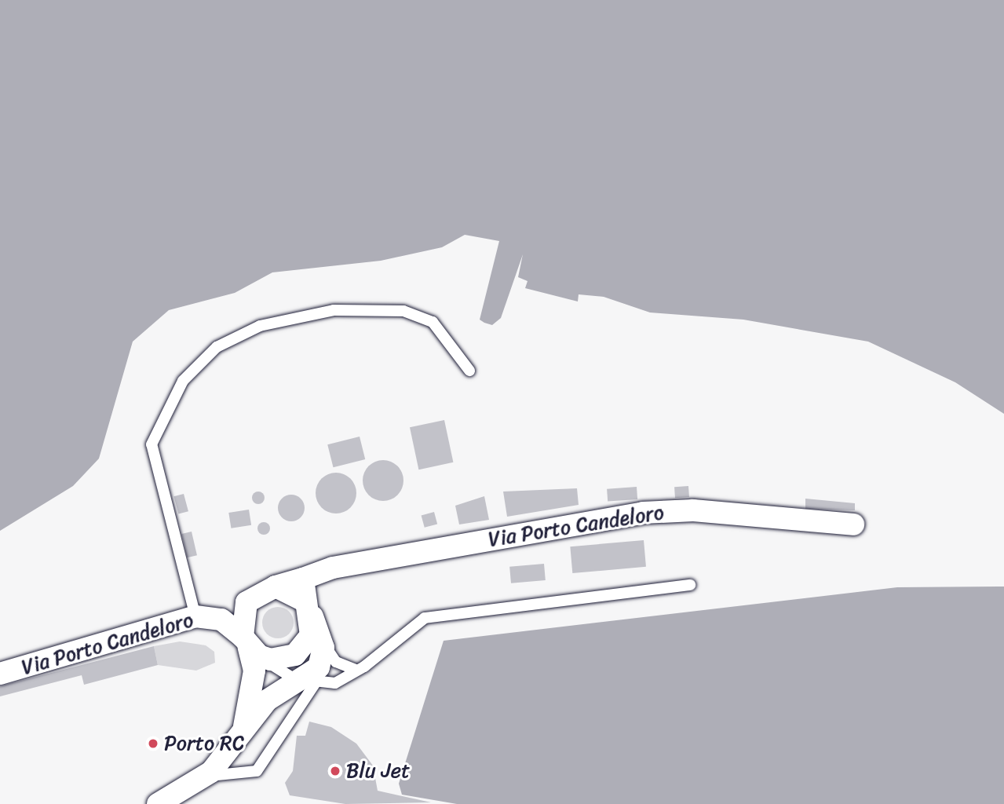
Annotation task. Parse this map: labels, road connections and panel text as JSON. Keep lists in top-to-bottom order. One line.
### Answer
{"streets":{"street":["Via Porto Candeloro"]},"places":["Porto RC","Blu Jet"]}
